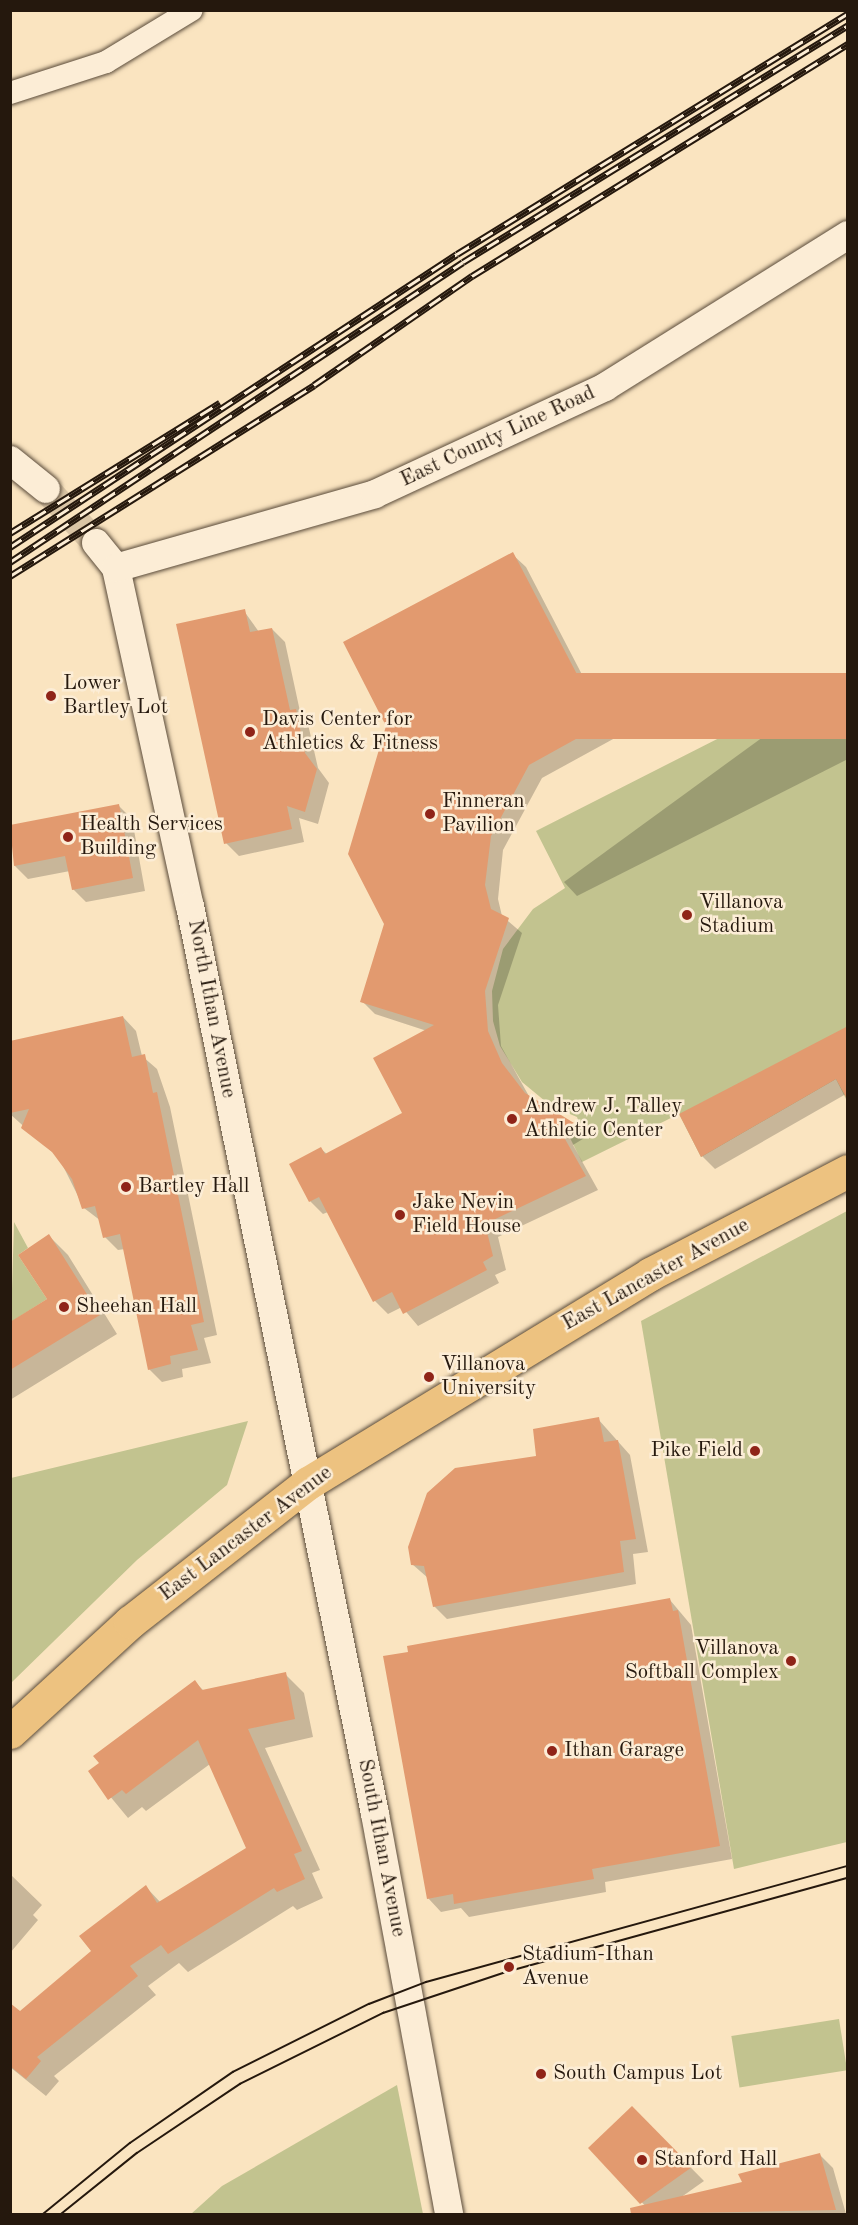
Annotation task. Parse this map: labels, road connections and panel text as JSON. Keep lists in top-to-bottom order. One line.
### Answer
{"streets":{"highway":["East Lancaster Avenue"],"street":["East County Line Road","North Ithan Avenue","South Ithan Avenue"]},"crossings":[["East County Line Road","North Ithan Avenue"],["North Ithan Avenue","East Lancaster Avenue"],["North Ithan Avenue","South Ithan Avenue"],["East Lancaster Avenue","South Ithan Avenue"]],"places":["Lower Bartley Lot","Davis Center for Athletics & Fitness","Finneran Pavilion","Health Services Building","Villanova Stadium","Andrew J. Talley Athletic Center","Bartley Hall","Jake Nevin Field House","Sheehan Hall","Villanova University","Pike Field","Villanova Softball Complex","Ithan Garage","Stadium-Ithan Avenue","South Campus Lot","Stanford Hall"]}
